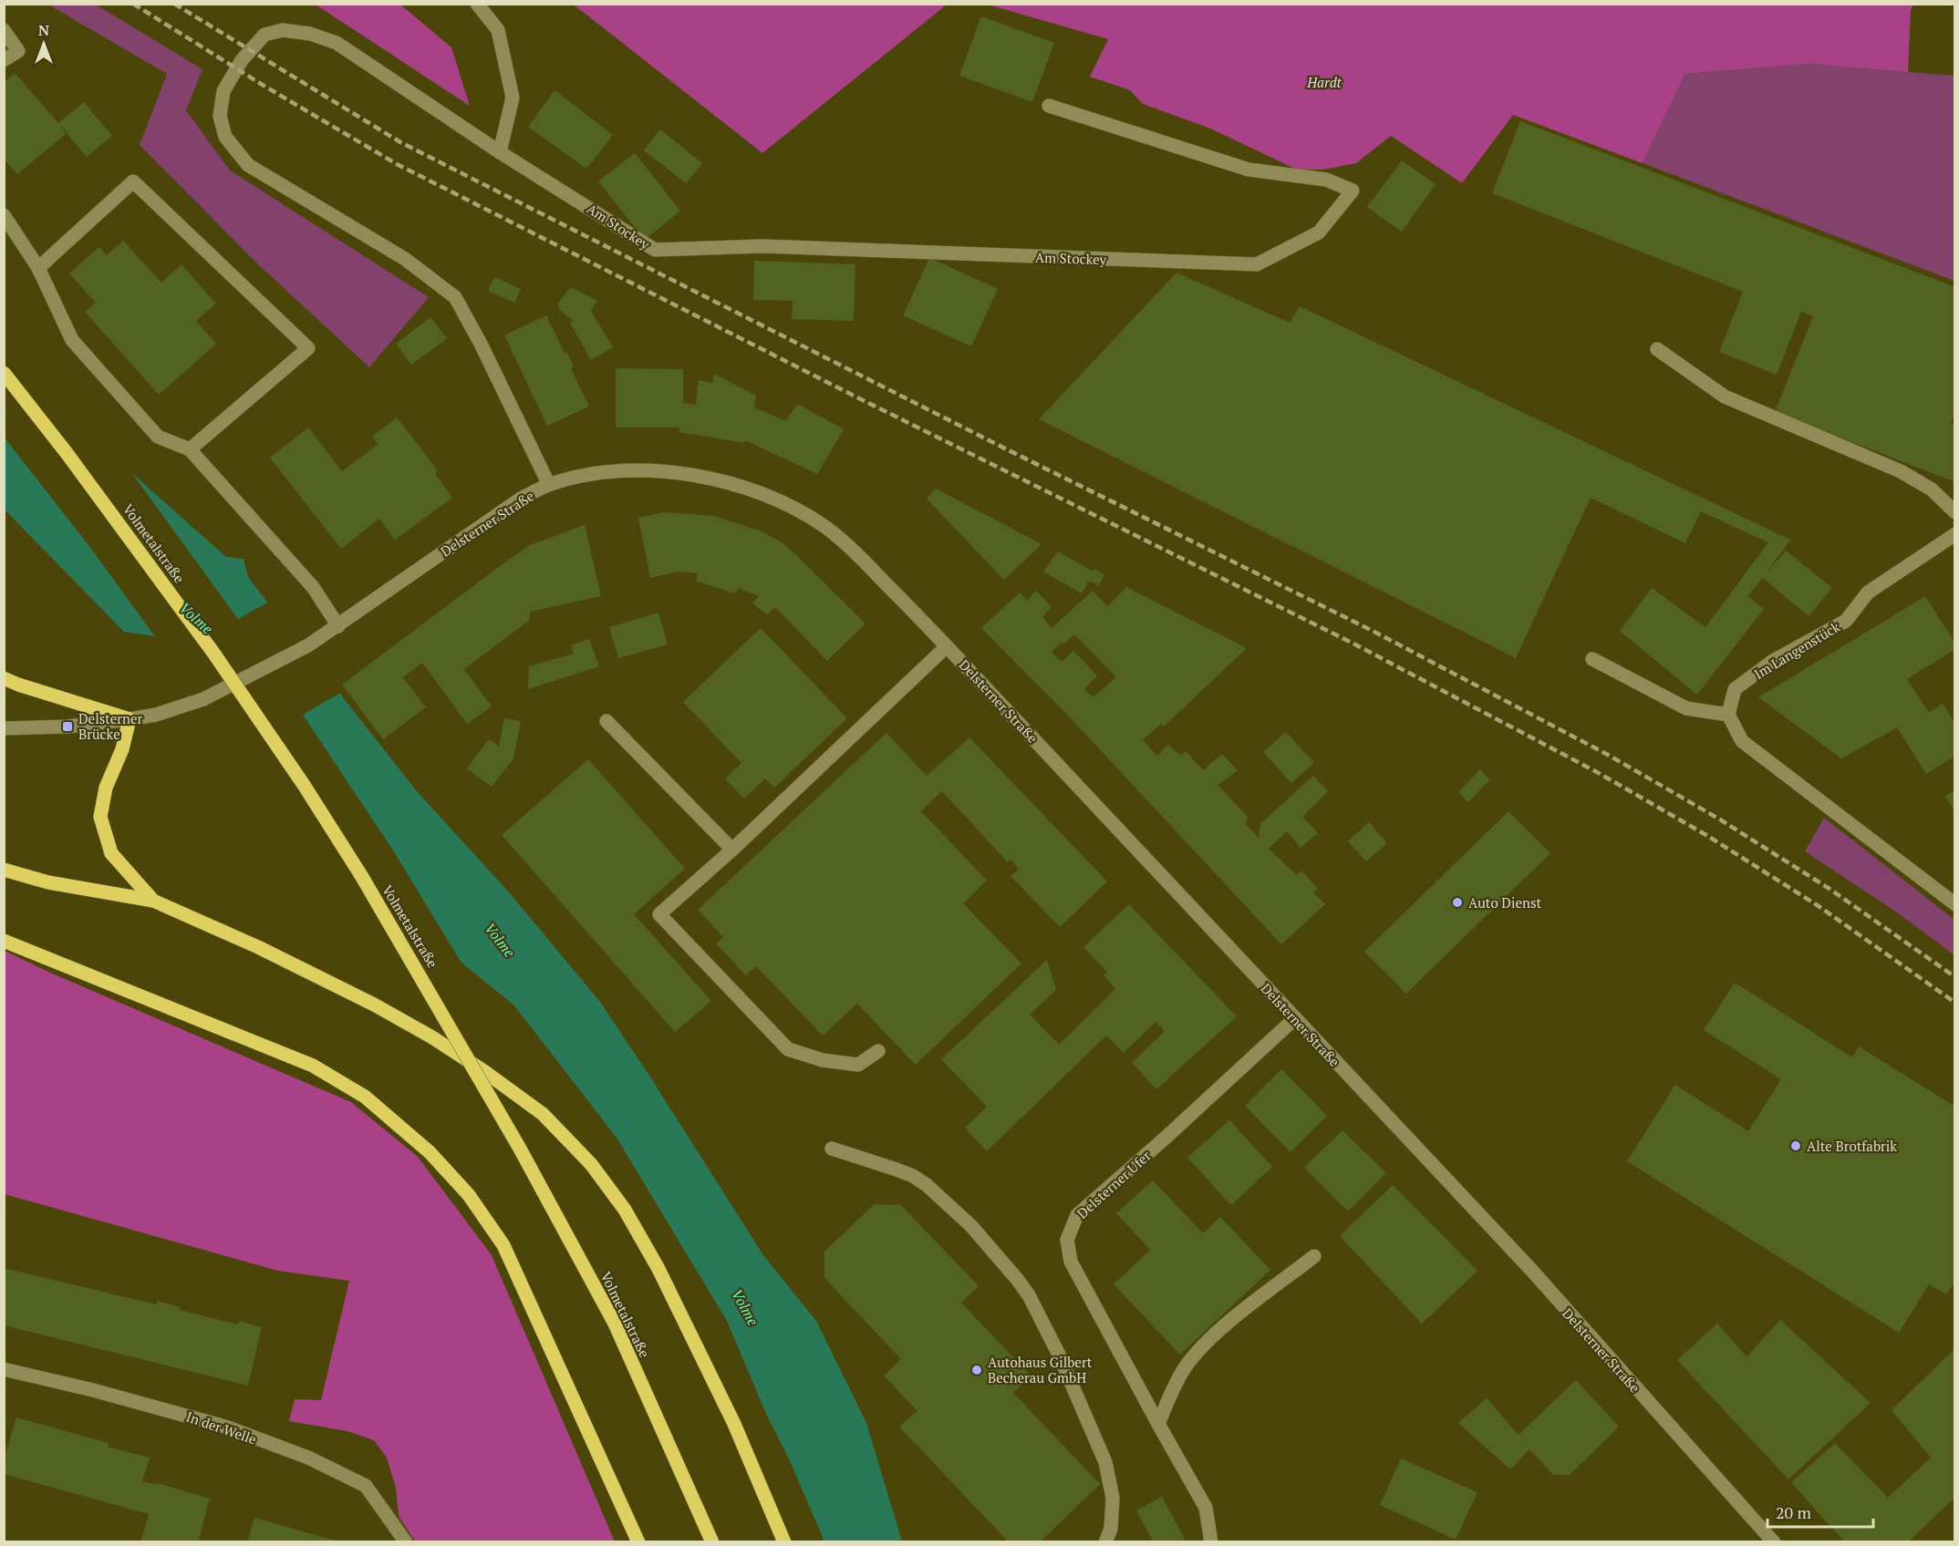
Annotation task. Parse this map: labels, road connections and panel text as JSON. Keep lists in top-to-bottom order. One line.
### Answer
{"streets":{"main road":["Volmetalstraße"],"street":["Am Stockey","Delsterner Straße","Im Langenstück","Delsterner Ufer","In der Welle"]},"crossings":[["Am Stockey","Delsterner Straße"],["Delsterner Straße","Delsterner Ufer"]],"water":["Volme"],"parks":["Hardt"],"places":{"transit":["Delsterner Brücke"],"other":["Auto Dienst","Alte Brotfabrik","Autohaus Gilbert Becherau GmbH"]},"scale_bar":"20 m","north":"top"}
